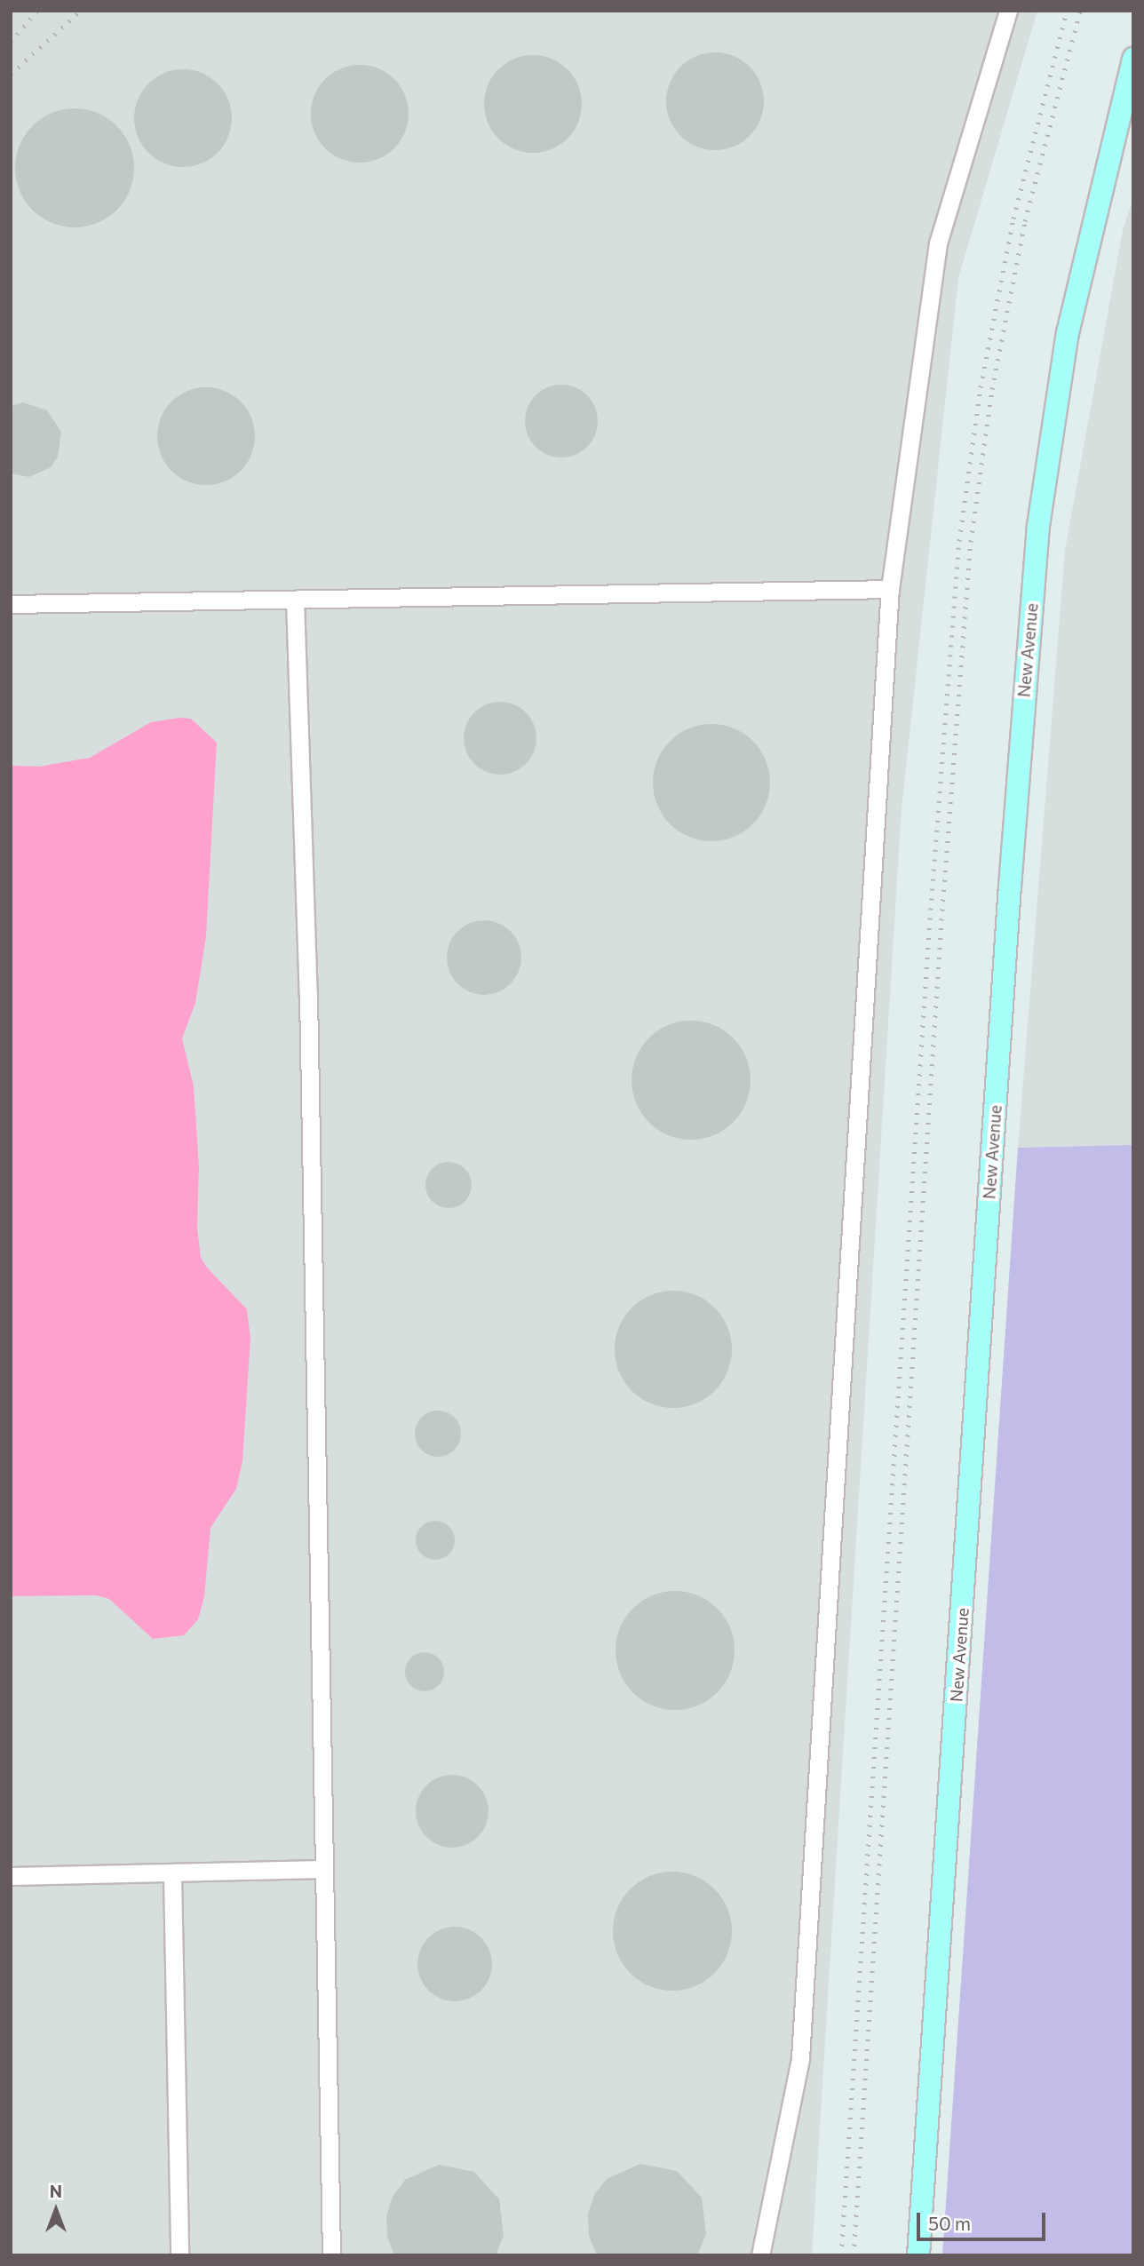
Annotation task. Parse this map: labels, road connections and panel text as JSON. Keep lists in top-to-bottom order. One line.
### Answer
{"streets":{"main road":["New Avenue"]},"scale_bar":"50 m","north":"top"}
